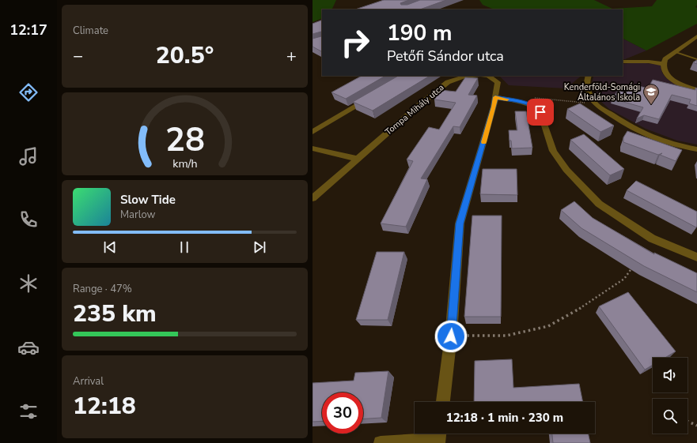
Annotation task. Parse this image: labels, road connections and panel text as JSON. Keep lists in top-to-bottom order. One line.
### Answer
{"streets":{"street":["Tompa Mihály utca"]},"places":{"school or university":["Kenderföld-Somági Általános Iskola"]},"page":{"tabs":"12:17","tile":["Climate",["Range · 47%","235 km"],["Arrival","12:18"]],"turn":["190 m","Petőfi Sándor utca"],"heat":["−","20.5°","+"],"song":["Slow Tide","Marlow"],"limit":"30","trip":"12:18 · 1 min · 230 m","gauge":["28","km/h"]}}
